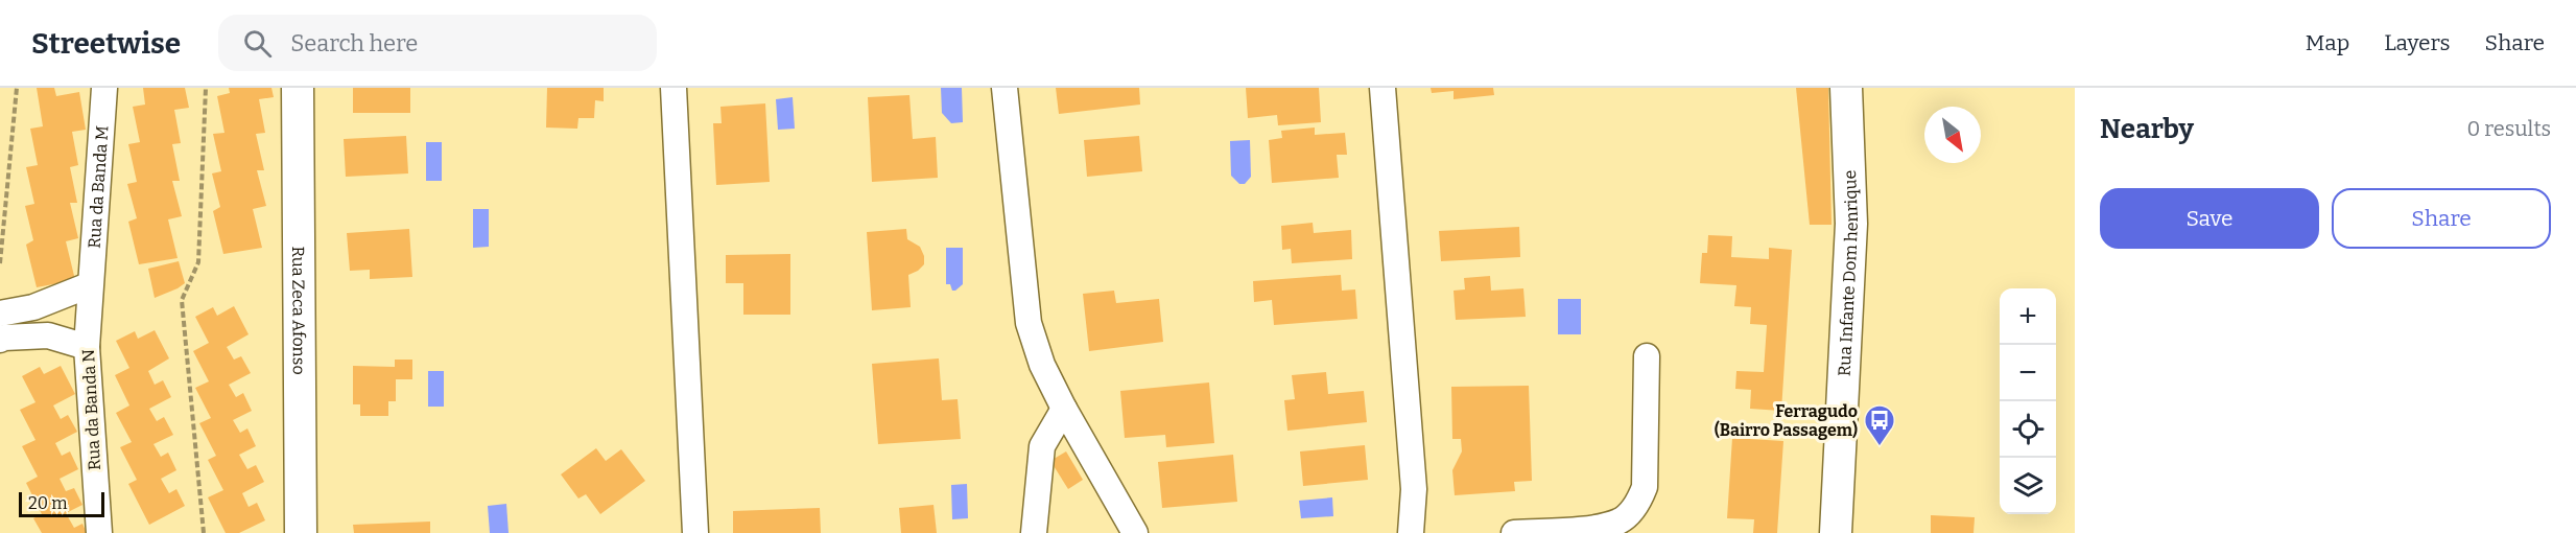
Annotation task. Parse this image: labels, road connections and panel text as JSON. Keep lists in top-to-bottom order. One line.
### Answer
{"streets":{"street":["Rua da Banda M","Rua Infante Dom henrique","Rua Zeca Afonso","Rua da Banda N"]},"crossings":[["Rua da Banda M","Rua da Banda N"]],"places":{"bus stop":["Ferragudo (Bairro Passagem)"]},"scale_bar":"20 m","north":"bottom right","page":{"header":"Streetwise","search":"Search here","nav":["Map","Layers","Share"],"heading":["Nearby","0 results"],"buttons":["Save","Share"],"map_buttons":["+","−"],"scale":"20 m"}}
